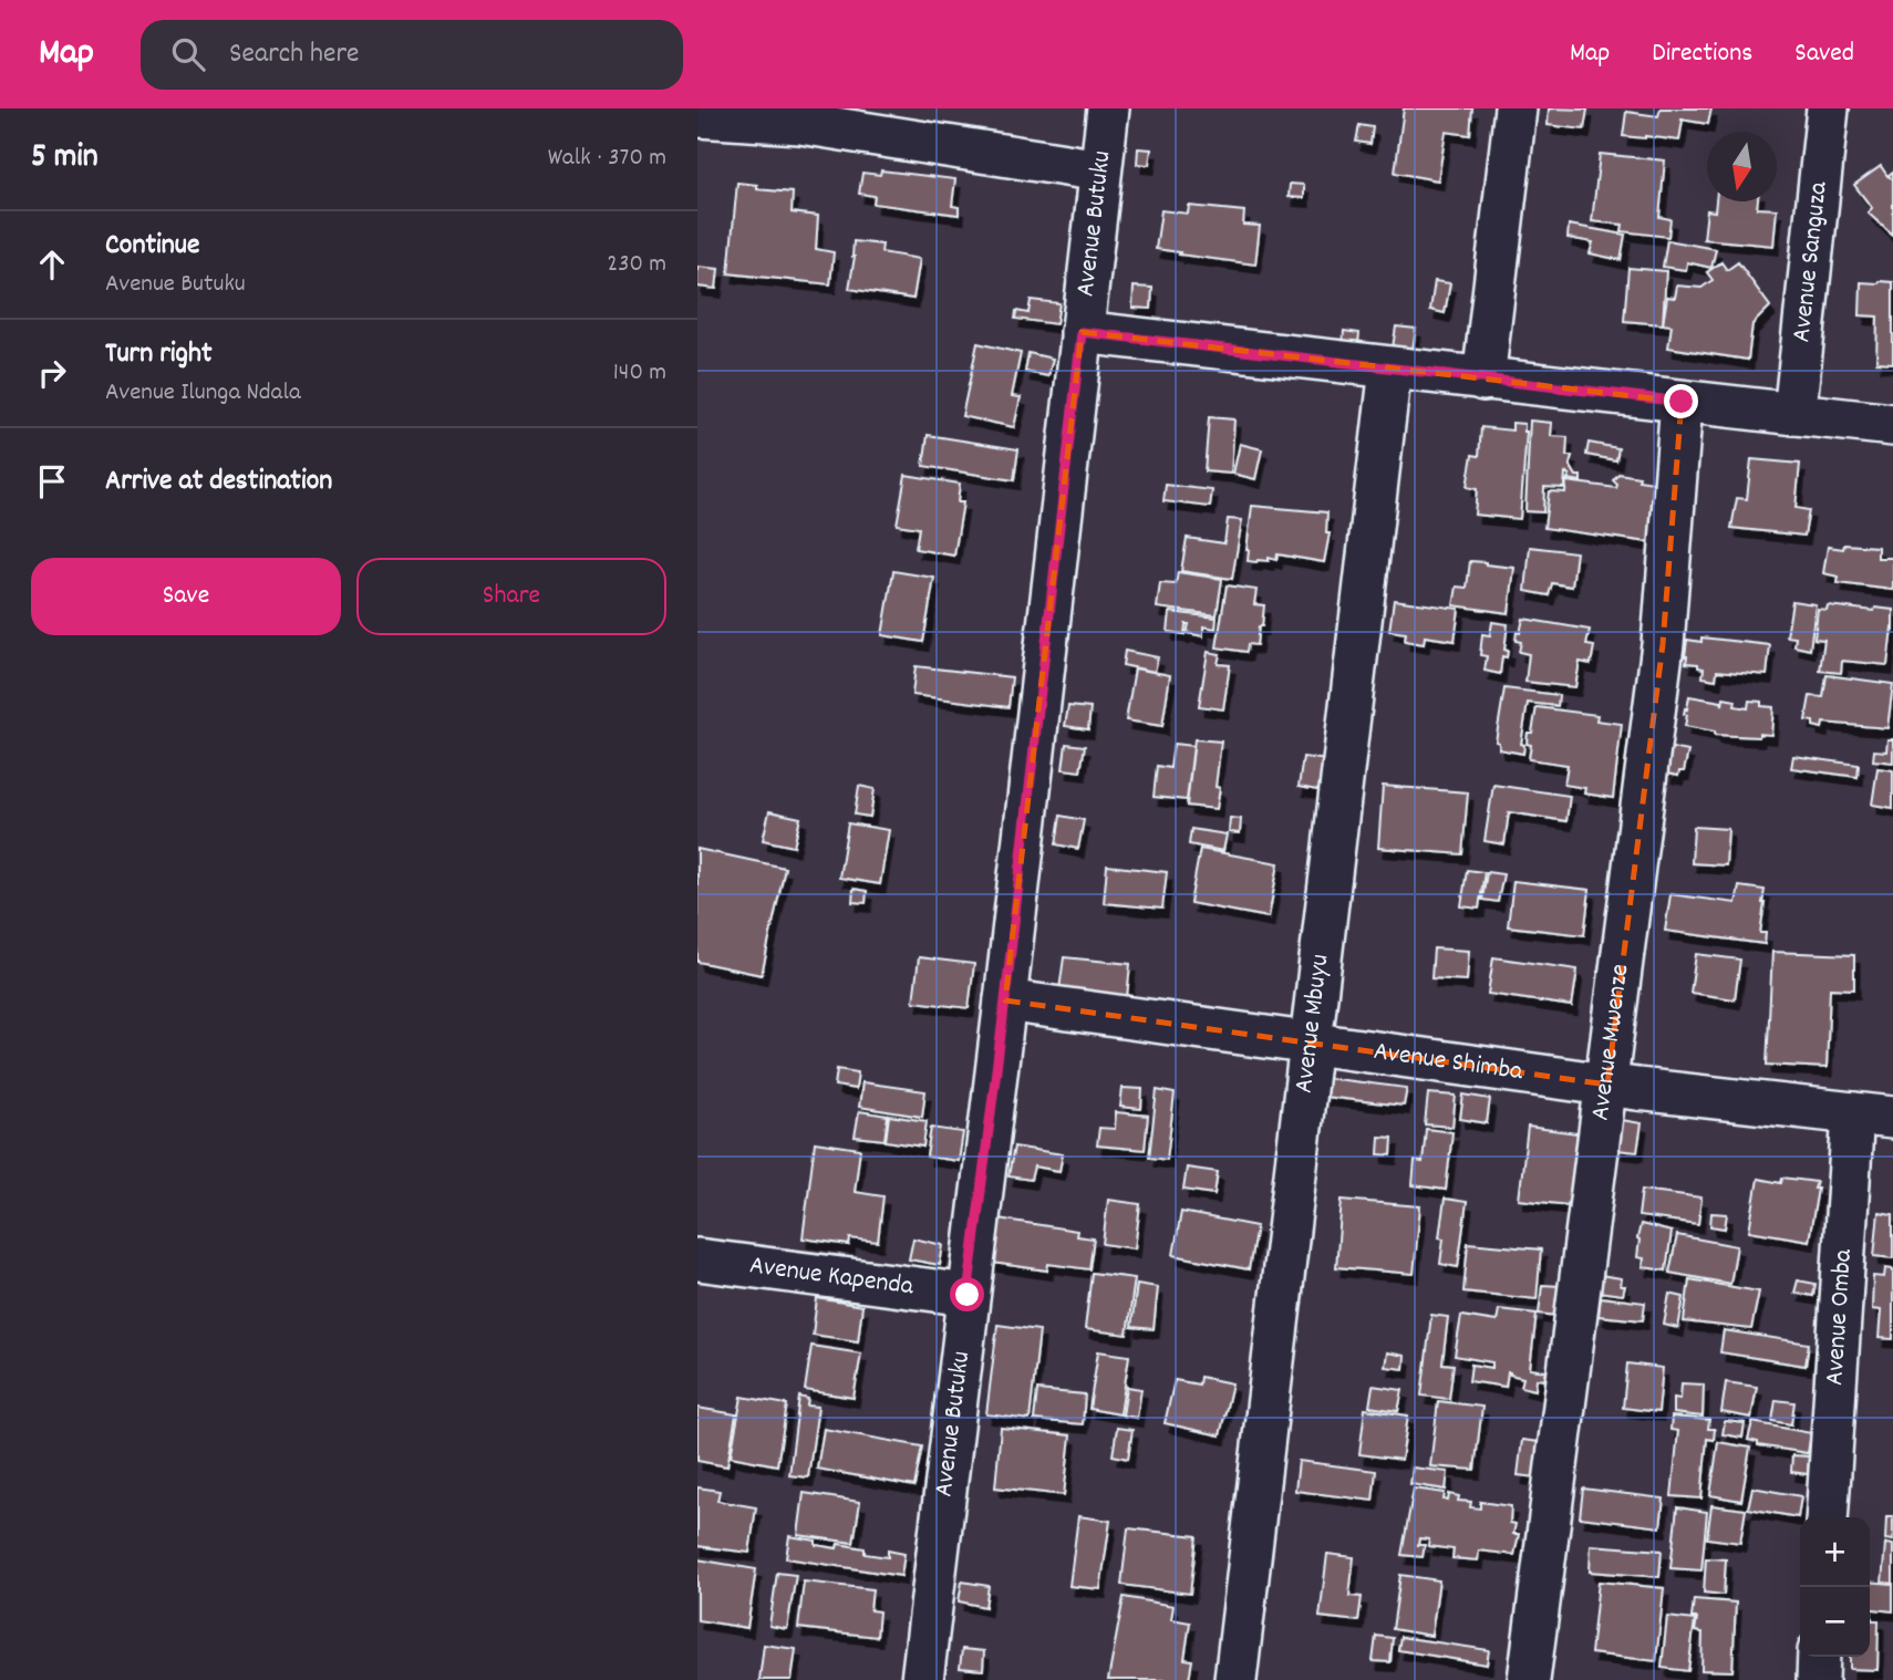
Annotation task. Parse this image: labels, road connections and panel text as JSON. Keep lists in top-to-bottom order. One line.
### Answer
{"streets":{"street":["Avenue Butuku","Avenue Sanguza","Avenue Mbuyu","Avenue Mwenze","Avenue Shimba","Avenue Kapenda","Avenue Omba"]},"crossings":[["Avenue Butuku","Avenue Shimba"],["Avenue Butuku","Avenue Kapenda"],["Avenue Mbuyu","Avenue Shimba"],["Avenue Mwenze","Avenue Shimba"],["Avenue Shimba","Avenue Omba"]],"north":"bottom","page":{"header":"Map","search":"Search here","nav":["Map","Directions","Saved"],"heading":["5 min","Walk · 370 m"],"list":[["Continue","Avenue Butuku","230 m"],["Turn right","Avenue Ilunga Ndala","140 m"],"Arrive at destination"],"buttons":["Save","Share"],"map_buttons":["+","−"]}}
